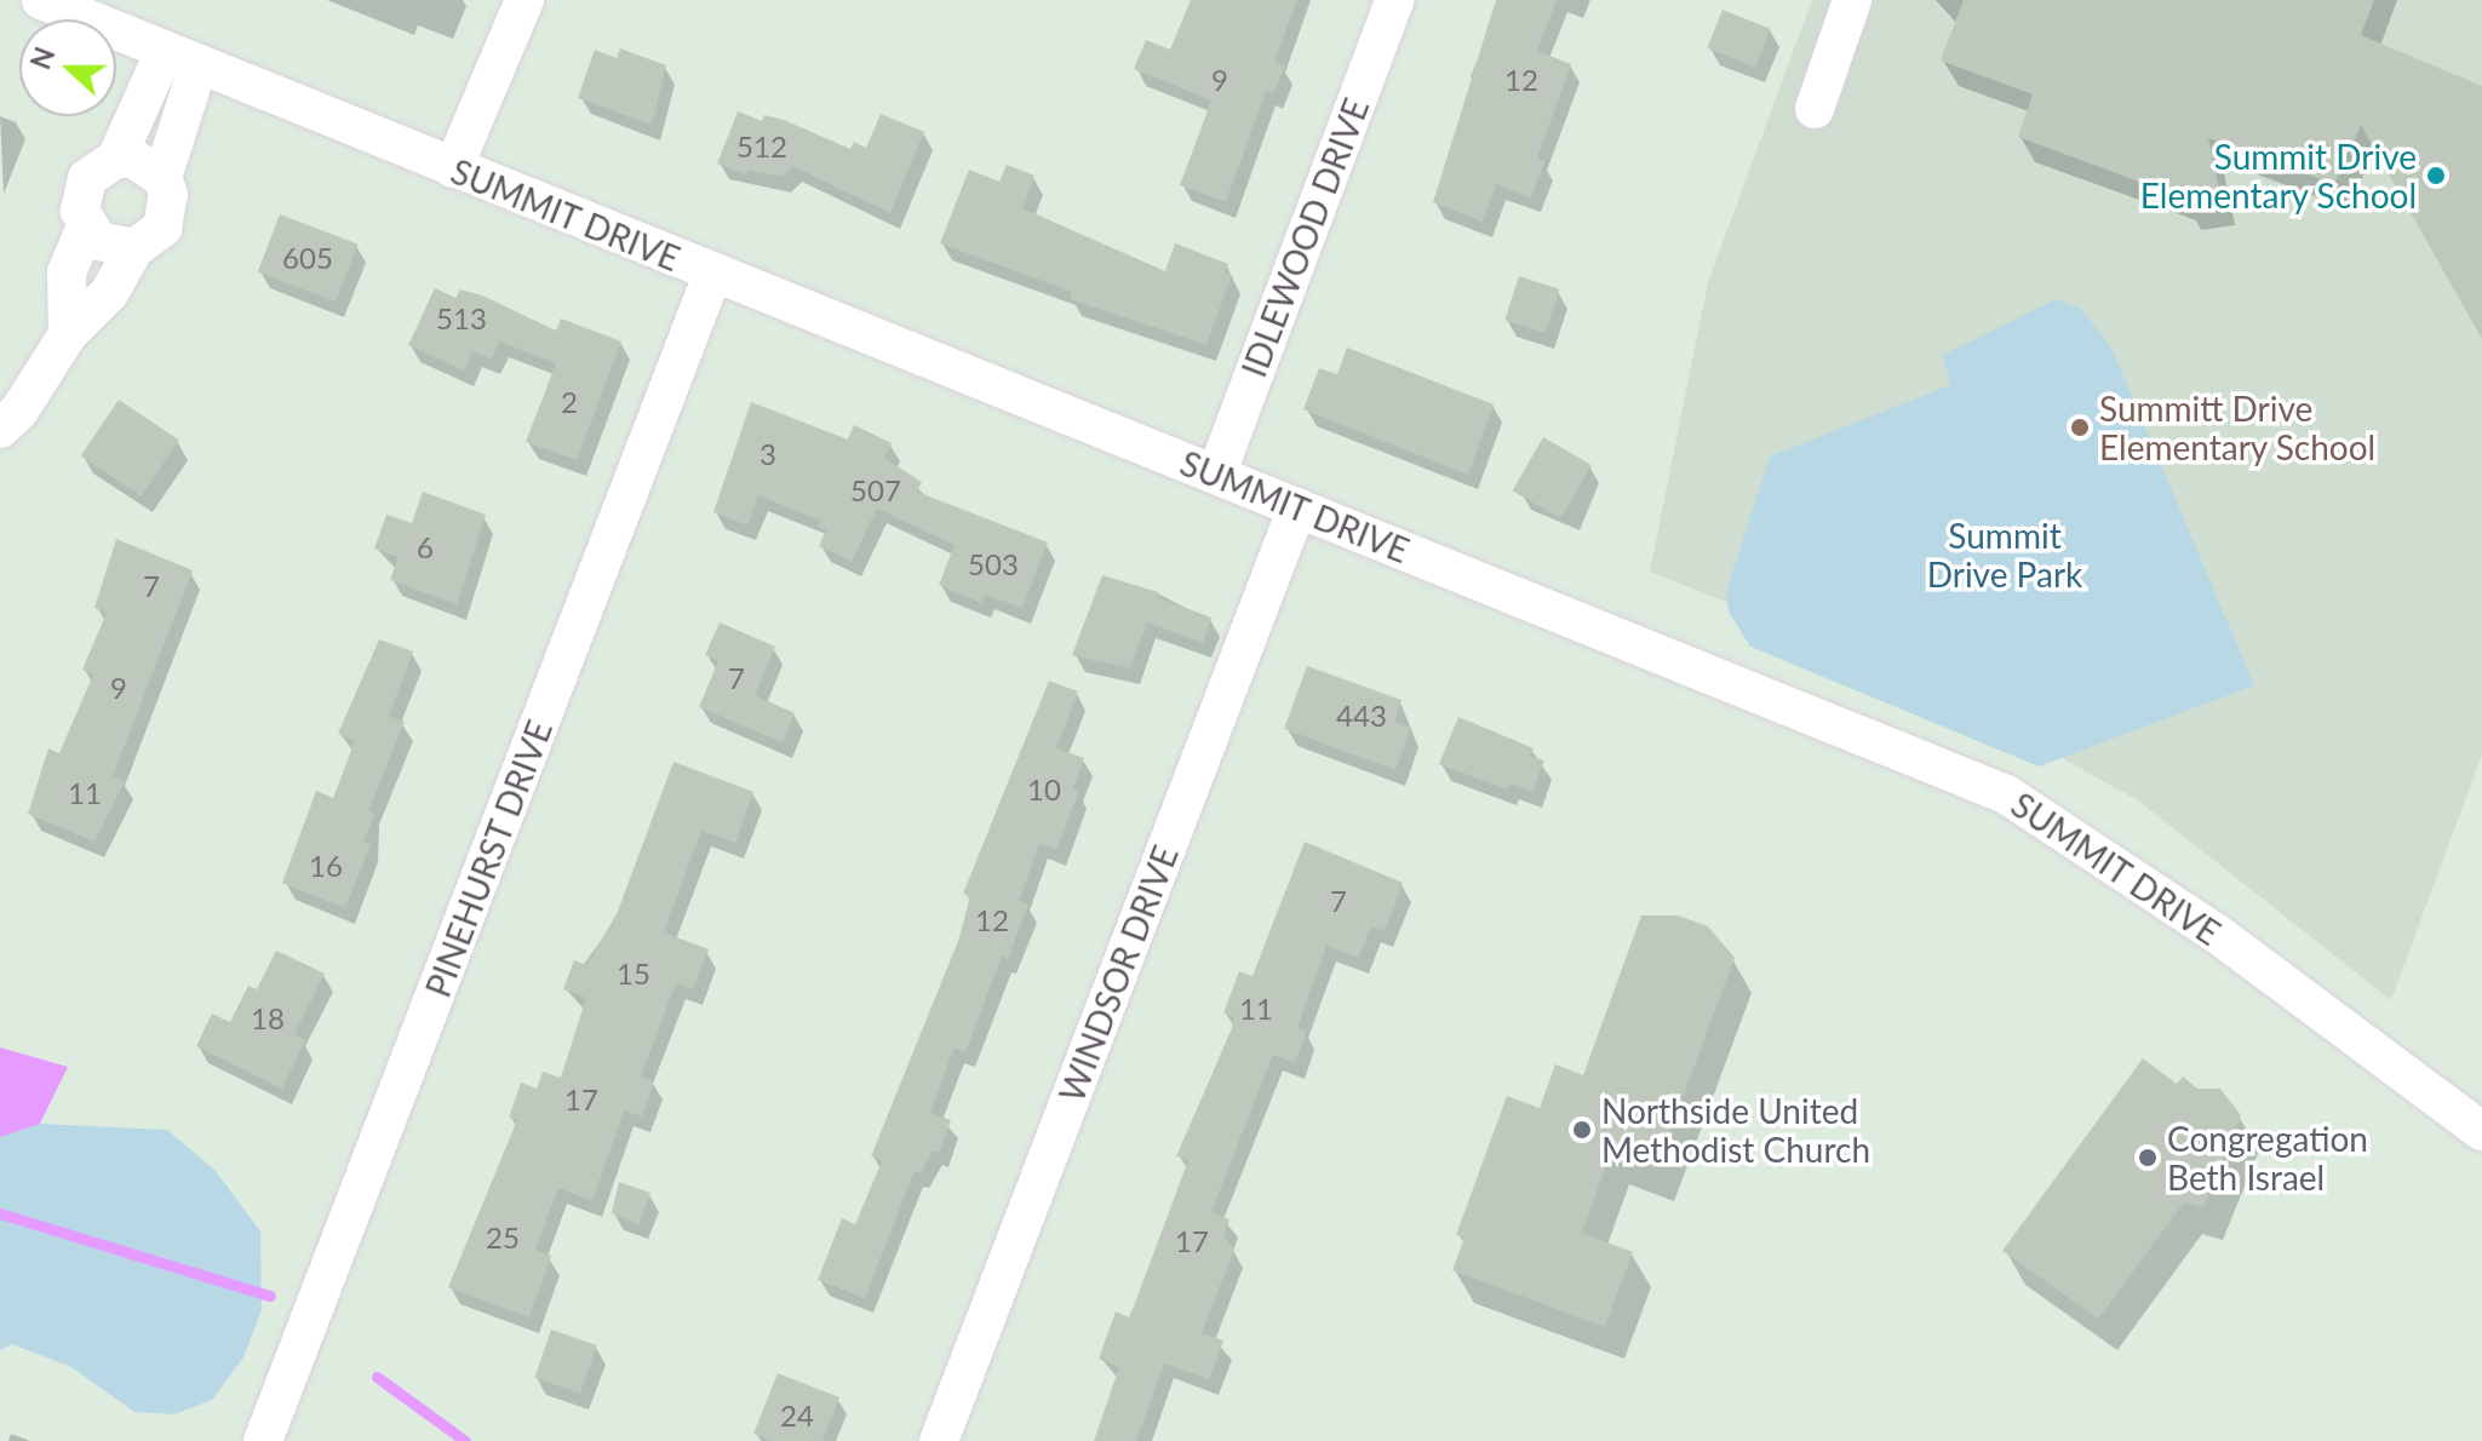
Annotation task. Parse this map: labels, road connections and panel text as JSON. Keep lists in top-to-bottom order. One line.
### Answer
{"streets":{"street":["SUMMIT DRIVE","IDLEWOOD DRIVE","PINEHURST DRIVE","WINDSOR DRIVE"]},"crossings":[["SUMMIT DRIVE","IDLEWOOD DRIVE"],["SUMMIT DRIVE","PINEHURST DRIVE"],["SUMMIT DRIVE","WINDSOR DRIVE"]],"parks":["Summit Drive Park"],"places":["Summit Drive Elementary School","Summitt Drive Elementary School","Northside United Methodist Church","Congregation Beth Israel"],"house_numbers":["9","12","512","605","513","2","3","507","6","503","7","7","9","443","10","11","16","7","12","15","11","18","17","25","17","24"],"north":"left"}
